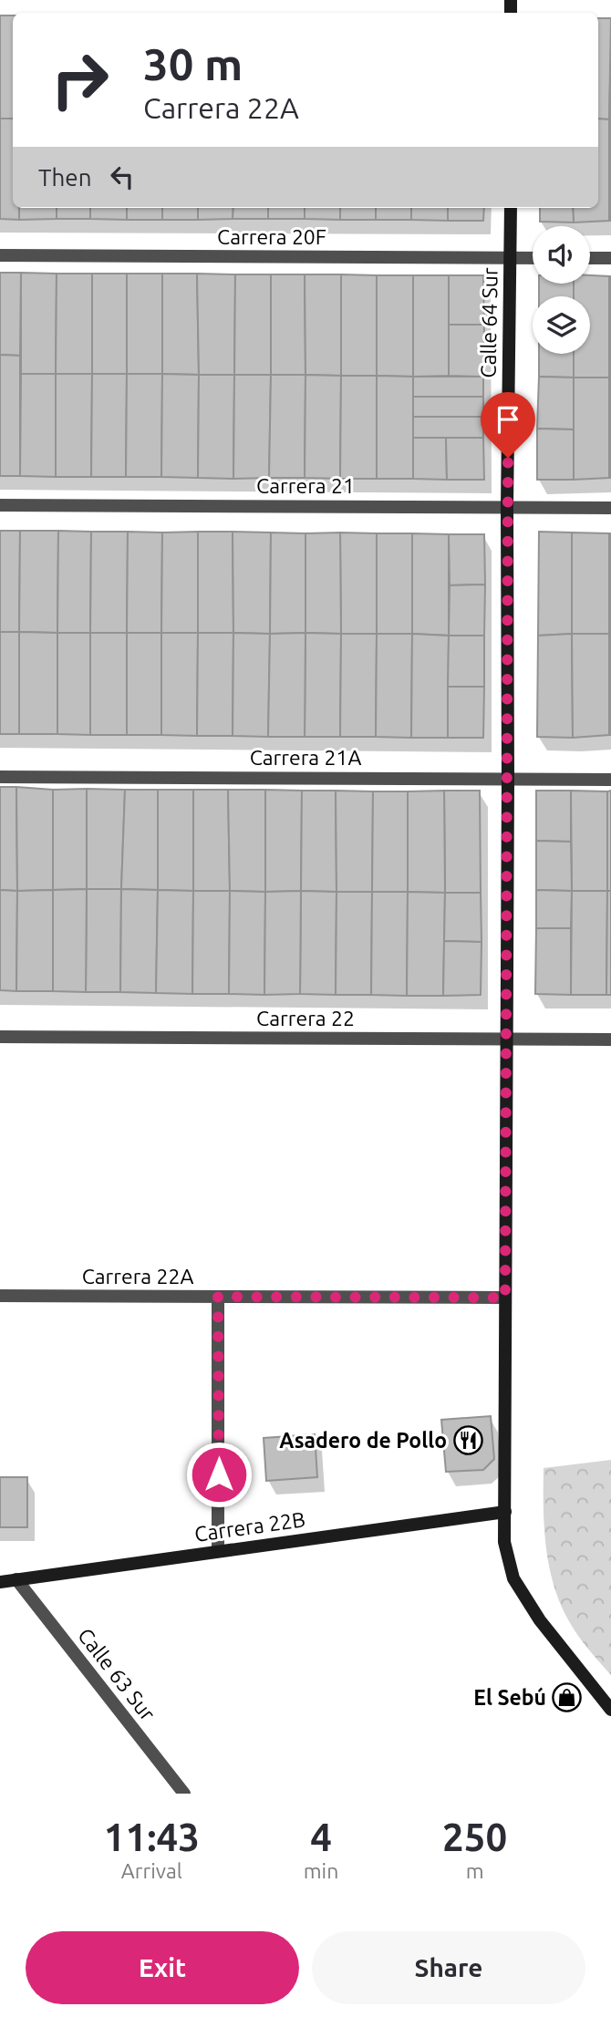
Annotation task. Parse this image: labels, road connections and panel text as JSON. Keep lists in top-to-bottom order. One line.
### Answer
{"streets":{"street":["Carrera 20F","Calle 64 Sur","Carrera 21","Carrera 21A","Carrera 22","Carrera 22A","Carrera 22B","Calle 63 Sur"]},"crossings":[["Carrera 20F","Calle 64 Sur"],["Calle 64 Sur","Carrera 21"],["Calle 64 Sur","Carrera 21A"],["Calle 64 Sur","Carrera 22"],["Calle 64 Sur","Carrera 22A"],["Calle 64 Sur","Carrera 22B"],["Carrera 22B","Calle 63 Sur"]],"places":{"restaurant":["Asadero de Pollo"],"shop":["El Sebú"]},"page":{"turn":["30 m","Carrera 22A"],"then":"Then","eta":["11:43","Arrival","4","min","250","m"],"buttons":["Exit","Share"]}}
